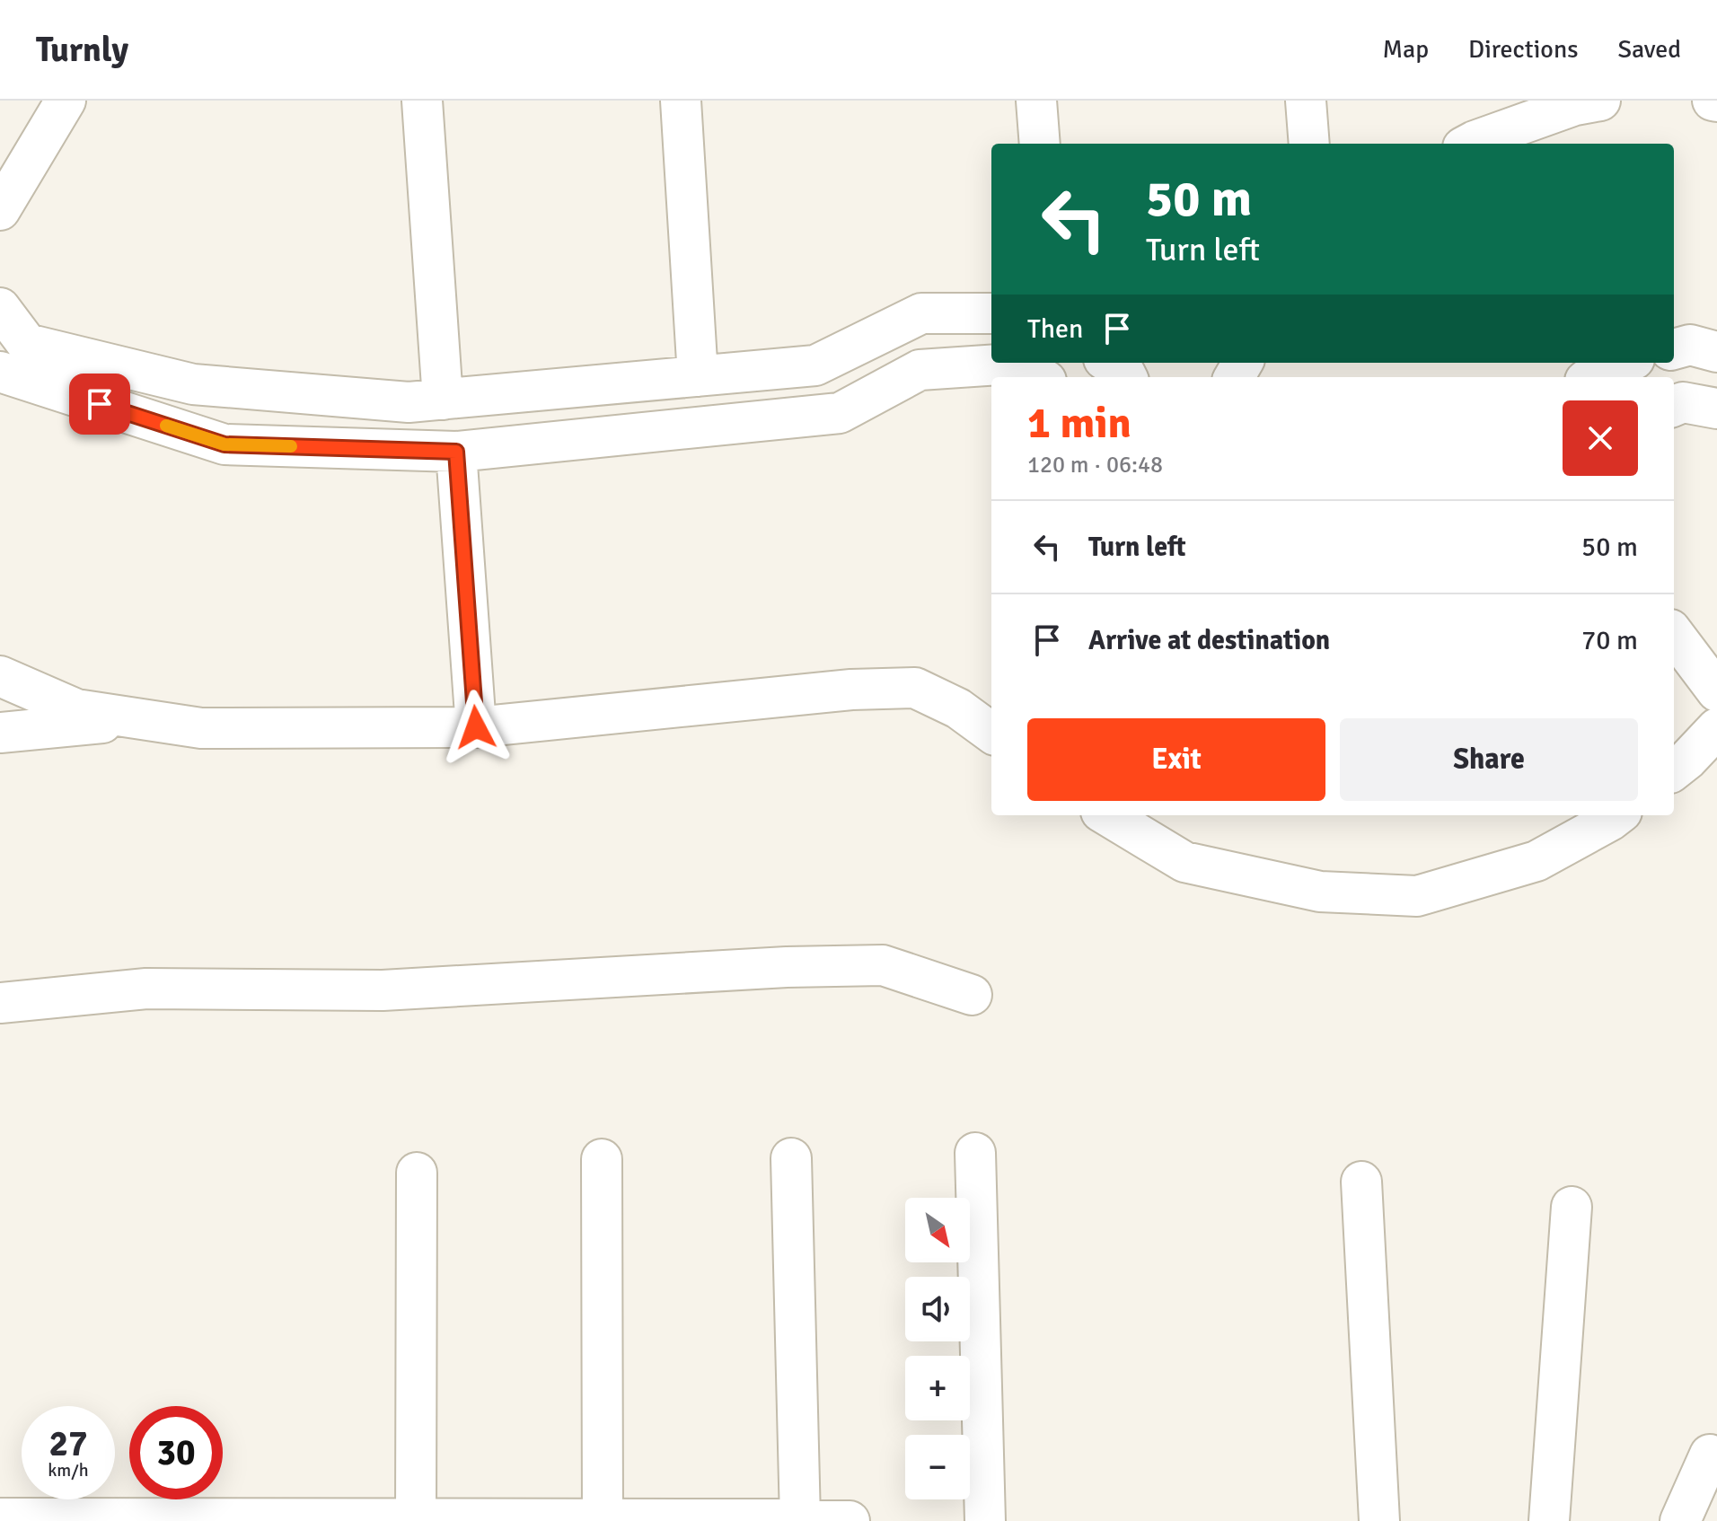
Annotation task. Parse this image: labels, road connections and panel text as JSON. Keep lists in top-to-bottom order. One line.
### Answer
{"north":"bottom right","page":{"header":"Turnly","nav":["Map","Directions","Saved"],"turn":["50 m","Turn left"],"then":"Then","heading":["1 min","120 m · 06:48"],"list":[{"name":"Turn left","value":"50 m"},{"name":"Arrive at destination","value":"70 m"}],"buttons":["Exit","Share"],"map_buttons":["+","−"],"speed":"27 km/h","limit":"30"}}
